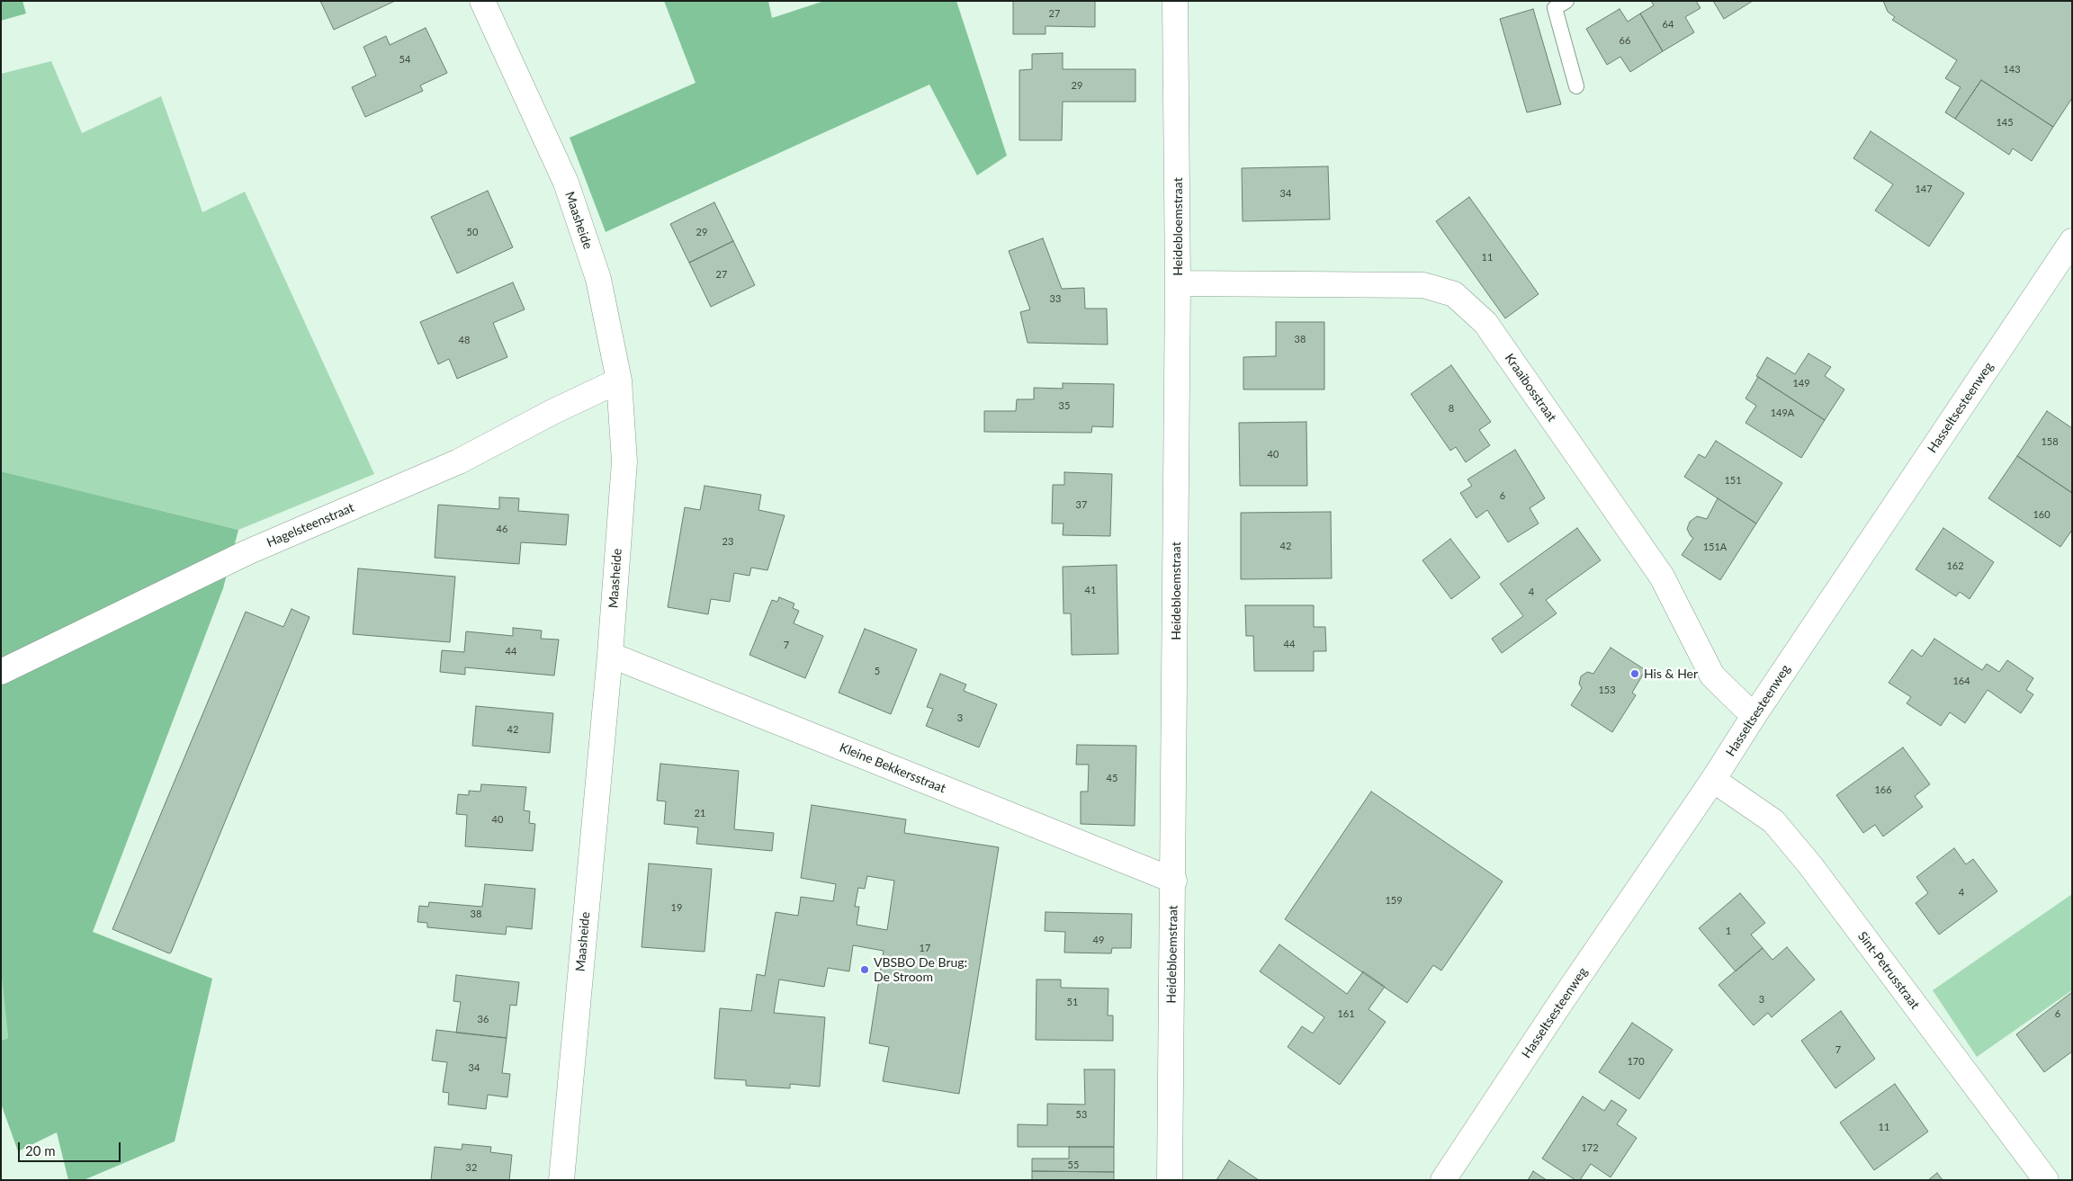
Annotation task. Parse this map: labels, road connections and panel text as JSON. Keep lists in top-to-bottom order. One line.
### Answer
{"streets":{"street":["Maasheide","Heidebloemstraat","Kraaibosstraat","Hasseltsesteenweg","Hagelsteenstraat","Kleine Bekkersstraat","Sint-Petrusstraat"]},"crossings":[["Maasheide","Hagelsteenstraat"],["Maasheide","Kleine Bekkersstraat"],["Heidebloemstraat","Kraaibosstraat"],["Heidebloemstraat","Kleine Bekkersstraat"],["Kraaibosstraat","Hasseltsesteenweg"],["Hasseltsesteenweg","Sint-Petrusstraat"]],"places":["His & Her","VBSBO De Brug: De Stroom"],"house_numbers":["27","64","66","54","143","29","145","147","34","50","29","11","27","33","38","48","149","35","8","149A","158","40","151","6","37","160","46","23","42","151A","162","41","4","44","7","44","5","164","153","3","42","45","166","21","40","4","159","19","38","1","49","17","3","51","161","6","36","7","170","34","53","11","172","55","32"],"scale_bar":"20 m"}
